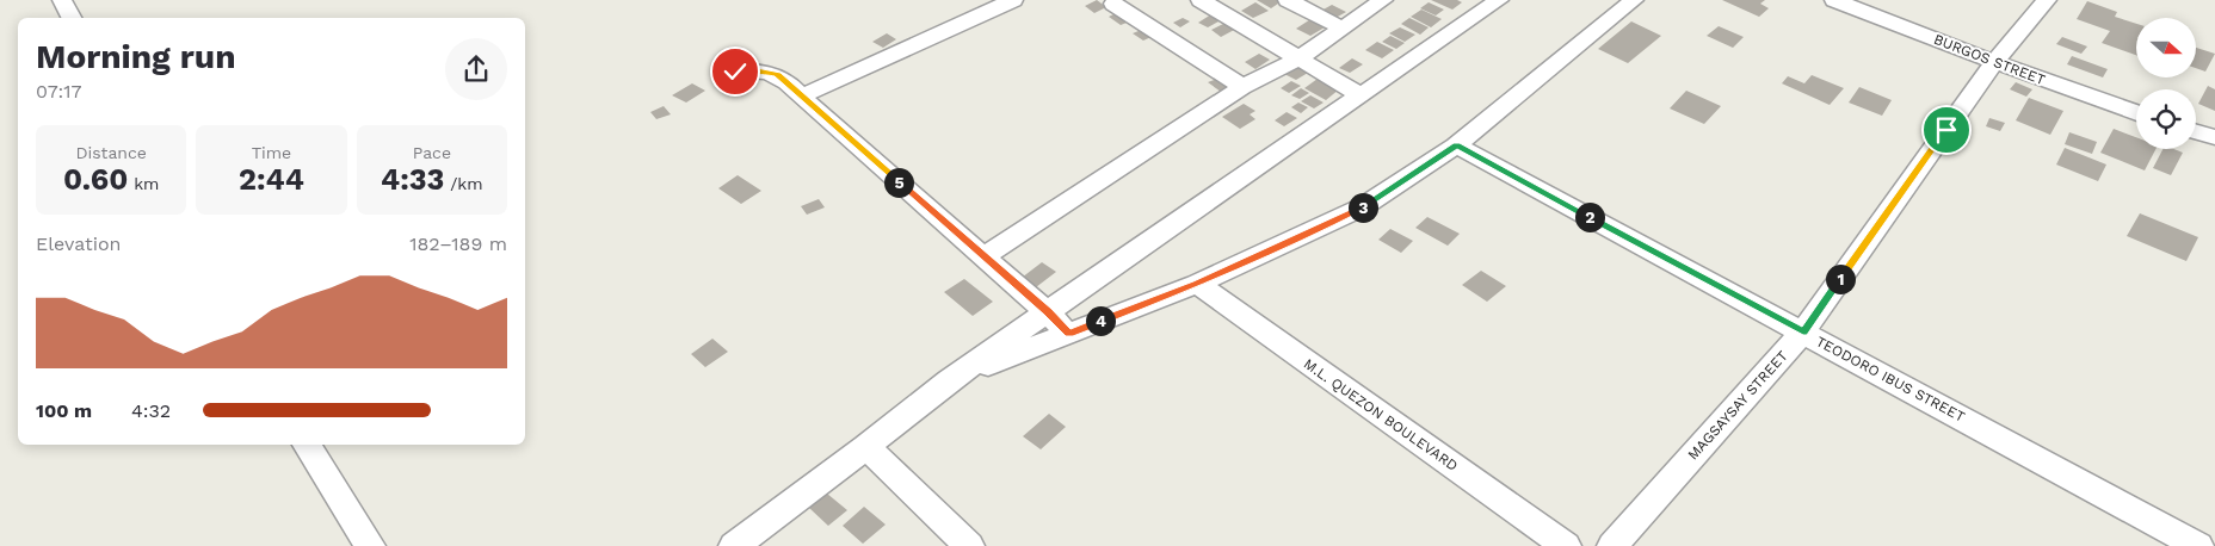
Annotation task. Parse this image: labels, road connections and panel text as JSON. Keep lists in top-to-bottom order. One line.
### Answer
{"streets":{"street":["BURGOS STREET","TEODORO IBUS STREET","MAGSAYSAY STREET","M.L. QUEZON BOULEVARD"]},"crossings":[["BURGOS STREET","MAGSAYSAY STREET"],["TEODORO IBUS STREET","MAGSAYSAY STREET"]],"north":"right","page":{"heading":["Morning run","07:17"],"stats":[["Distance","0.60 km"],["Time","2:44"],["Pace","4:33 /km"]],"pins":["5","3","2","1","4"],"chart":["Elevation","182–189 m"],"list":[{"name":"100 m","note":"4:32"}]}}
